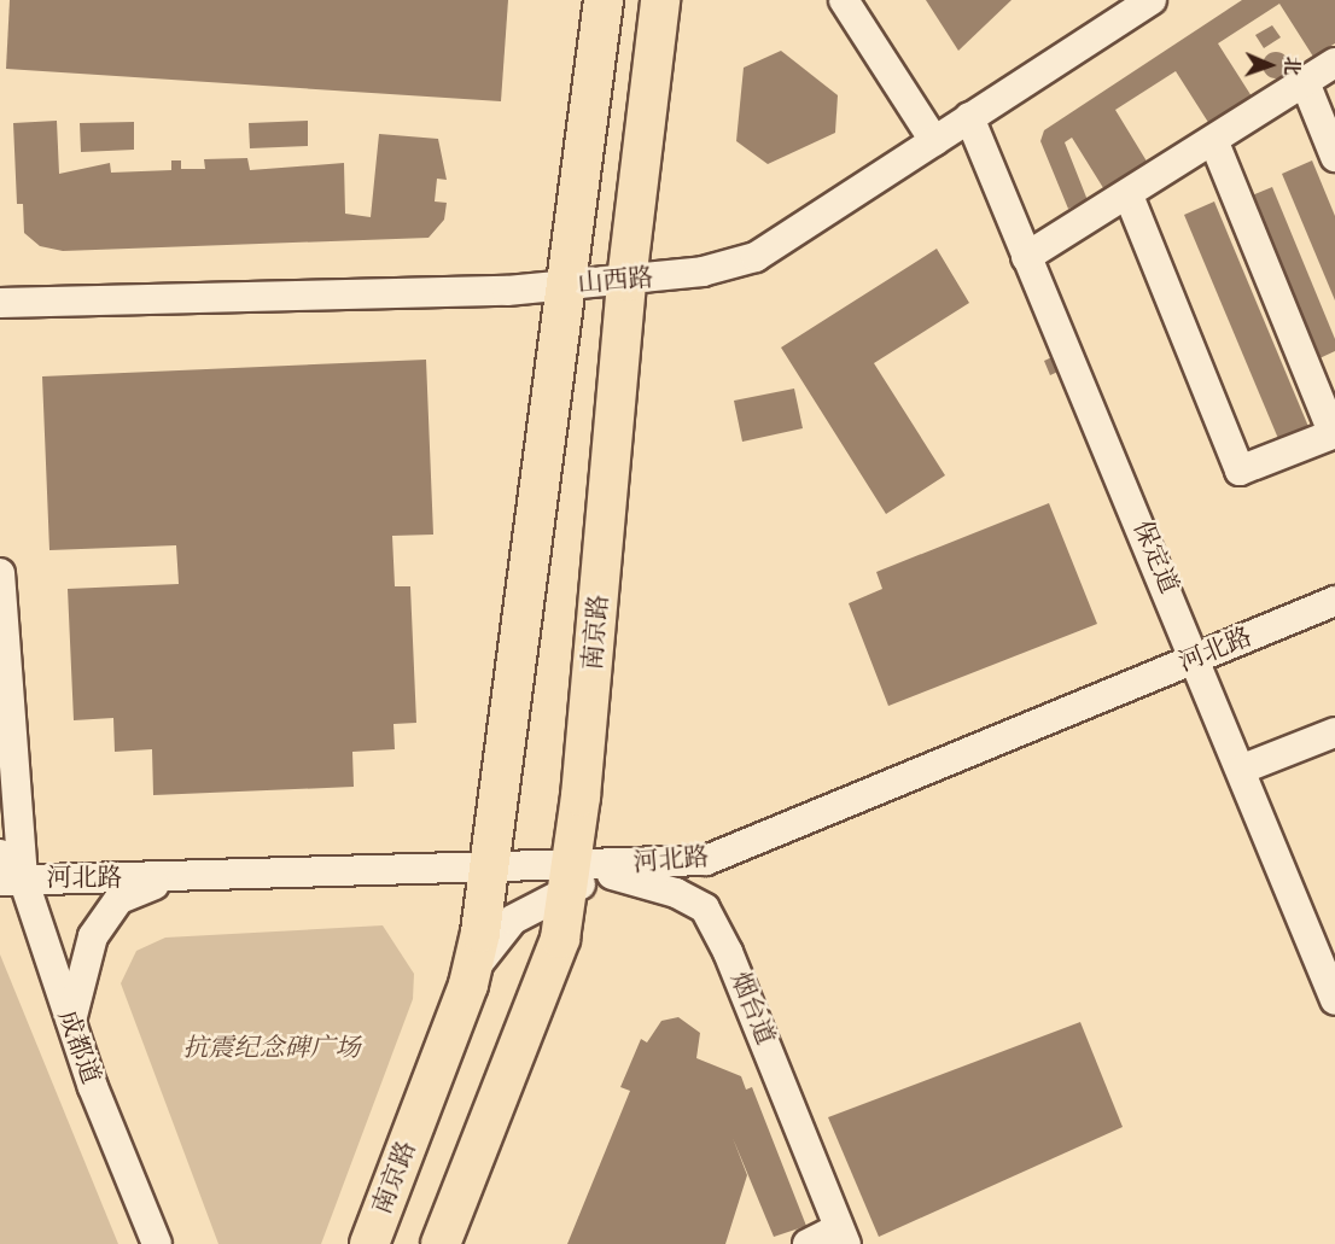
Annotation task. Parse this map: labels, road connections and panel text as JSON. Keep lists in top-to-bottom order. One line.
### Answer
{"streets":{"main road":["南京路"],"street":["山西路","保定道","河北路","烟台道","成都道"]},"crossings":[["山西路","保定道"],["山西路","南京路"],["保定道","河北路"],["南京路","河北路"],["河北路","烟台道"],["河北路","成都道"]],"parks":["抗震纪念碑广场"],"north":"right"}
